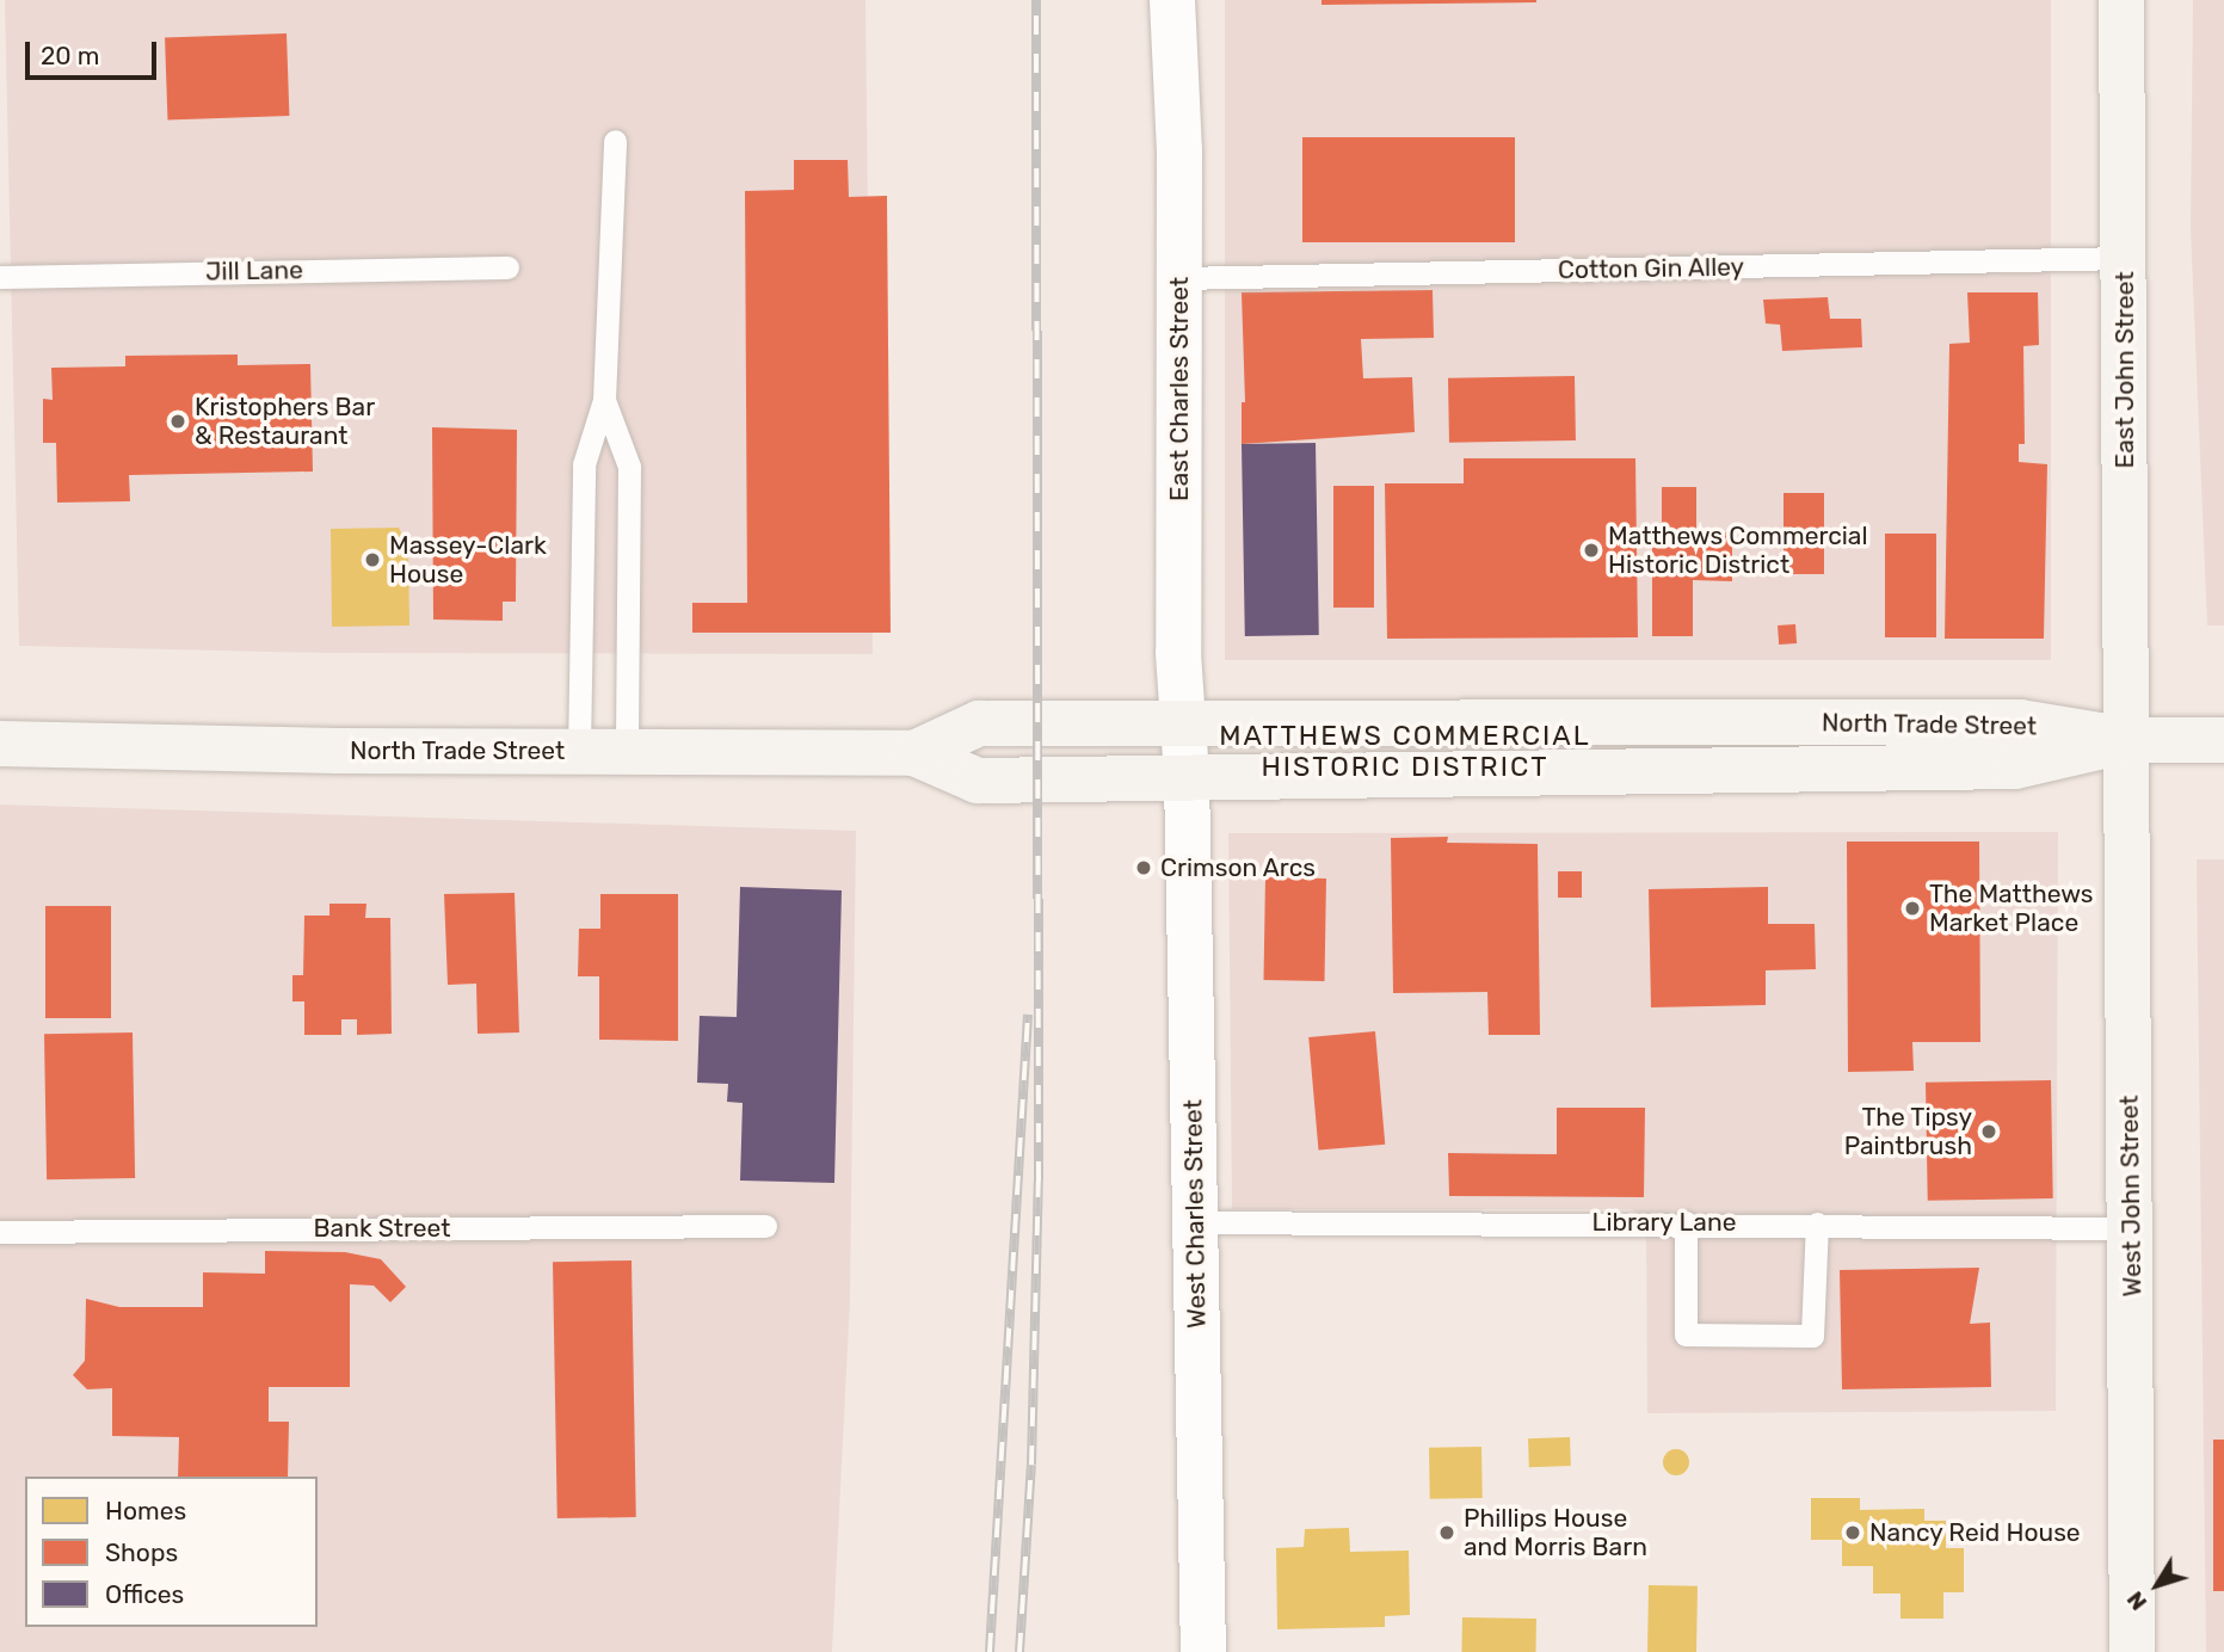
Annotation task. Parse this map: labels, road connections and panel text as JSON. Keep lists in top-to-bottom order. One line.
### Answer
{"streets":{"main road":["East John Street","North Trade Street","West John Street"],"street":["East Charles Street","West Charles Street"],"lane":["Cotton Gin Alley","Jill Lane","Library Lane","Bank Street"]},"crossings":[["Cotton Gin Alley","East John Street"],["Cotton Gin Alley","East Charles Street"],["East John Street","North Trade Street"],["East John Street","West John Street"],["East Charles Street","North Trade Street"],["East Charles Street","West Charles Street"],["North Trade Street","West John Street"],["North Trade Street","West Charles Street"],["West John Street","Library Lane"],["West Charles Street","Library Lane"]],"districts":["MATTHEWS COMMERCIAL HISTORIC DISTRICT"],"places":["Kristophers Bar & Restaurant","Matthews Commercial Historic District","Massey-Clark House","Crimson Arcs","The Matthews Market Place","The Tipsy Paintbrush","Phillips House and Morris Barn","Nancy Reid House"],"legend":["Homes","Shops","Offices"],"scale_bar":"20 m","north":"bottom left"}
